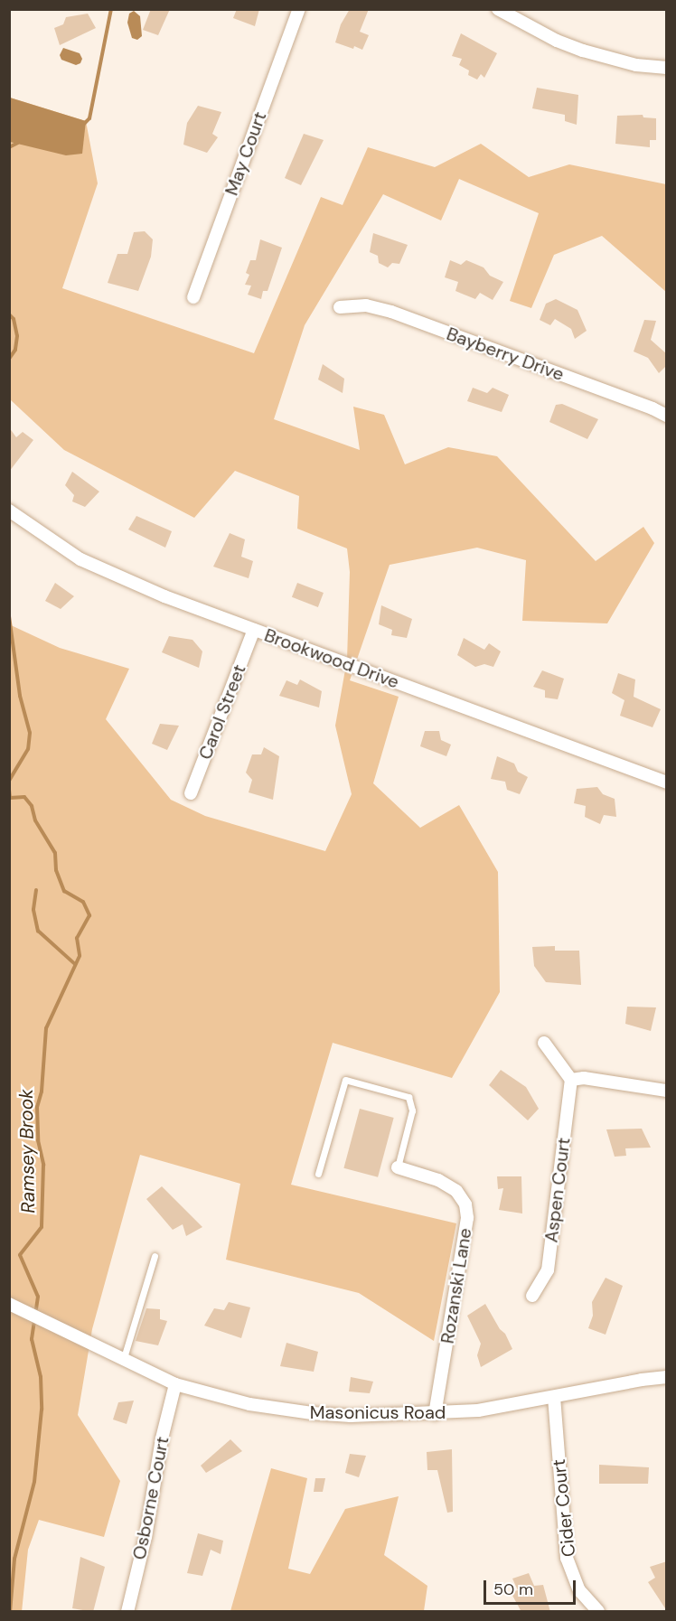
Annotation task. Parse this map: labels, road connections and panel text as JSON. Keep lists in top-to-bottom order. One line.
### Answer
{"streets":{"street":["May Court","Bayberry Drive","Brookwood Drive","Carol Street","Aspen Court","Rozanski Lane","Masonicus Road","Osborne Court","Cider Court"]},"crossings":[["Brookwood Drive","Carol Street"],["Rozanski Lane","Masonicus Road"],["Masonicus Road","Osborne Court"],["Masonicus Road","Cider Court"]],"water":["Ramsey Brook"],"scale_bar":"50 m"}
